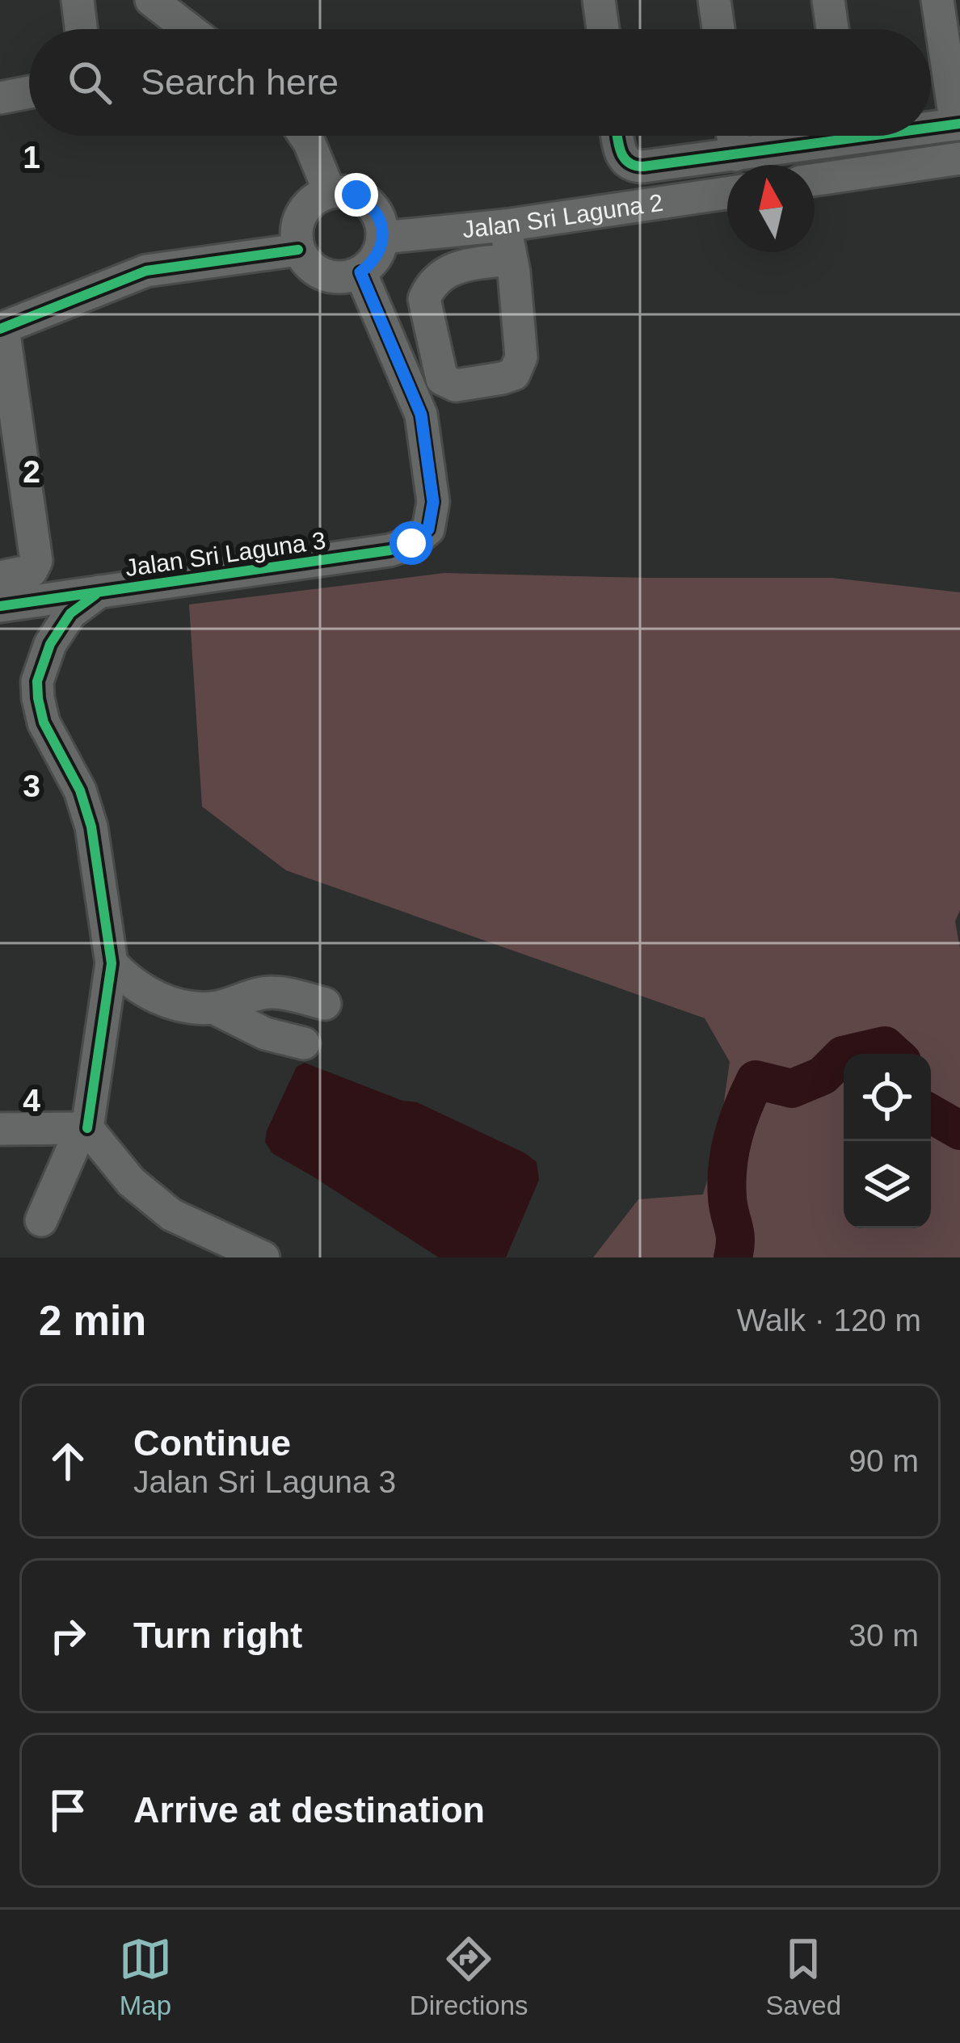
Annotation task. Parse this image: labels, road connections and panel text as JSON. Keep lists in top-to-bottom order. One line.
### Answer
{"streets":{"street":["Jalan Sri Laguna 2","Jalan Sri Laguna 3"]},"crossings":[["Jalan Sri Laguna 2","Jalan Sri Laguna 3"]],"north":"top","page":{"search":"Search here","heading":["2 min","Walk · 120 m"],"list":[["Continue","Jalan Sri Laguna 3","90 m"],["Turn right","30 m"],"Arrive at destination"],"nav":["Map","Directions","Saved"]},"grid":{"rows":["1","2","3","4"]}}
